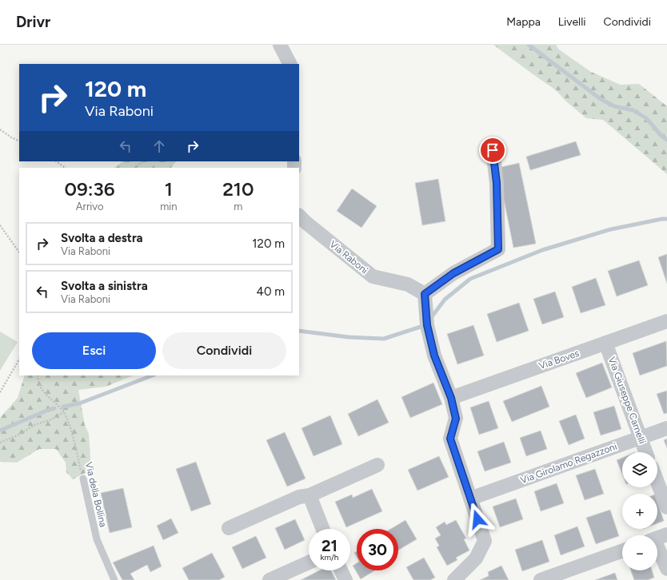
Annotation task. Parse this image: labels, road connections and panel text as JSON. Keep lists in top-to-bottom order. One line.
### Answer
{"streets":{"street":["Via Raboni","Via Boves","Via Giuseppe Carnelli","Via Girolamo Regazzoni"],"lane":["Via della Bollina"]},"crossings":[["Via Boves","Via Giuseppe Carnelli"],["Via Giuseppe Carnelli","Via Girolamo Regazzoni"]],"page":{"header":"Drivr","nav":["Mappa","Livelli","Condividi"],"turn":["120 m","Via Raboni"],"eta":["09:36","Arrivo","1","min","210","m"],"list":[{"name":"Svolta a destra","note":"Via Raboni","value":"120 m"},{"name":"Svolta a sinistra","note":"Via Raboni","value":"40 m"}],"buttons":["Esci","Condividi"],"map_buttons":["+","−"],"speed":"21 km/h","limit":"30"}}
